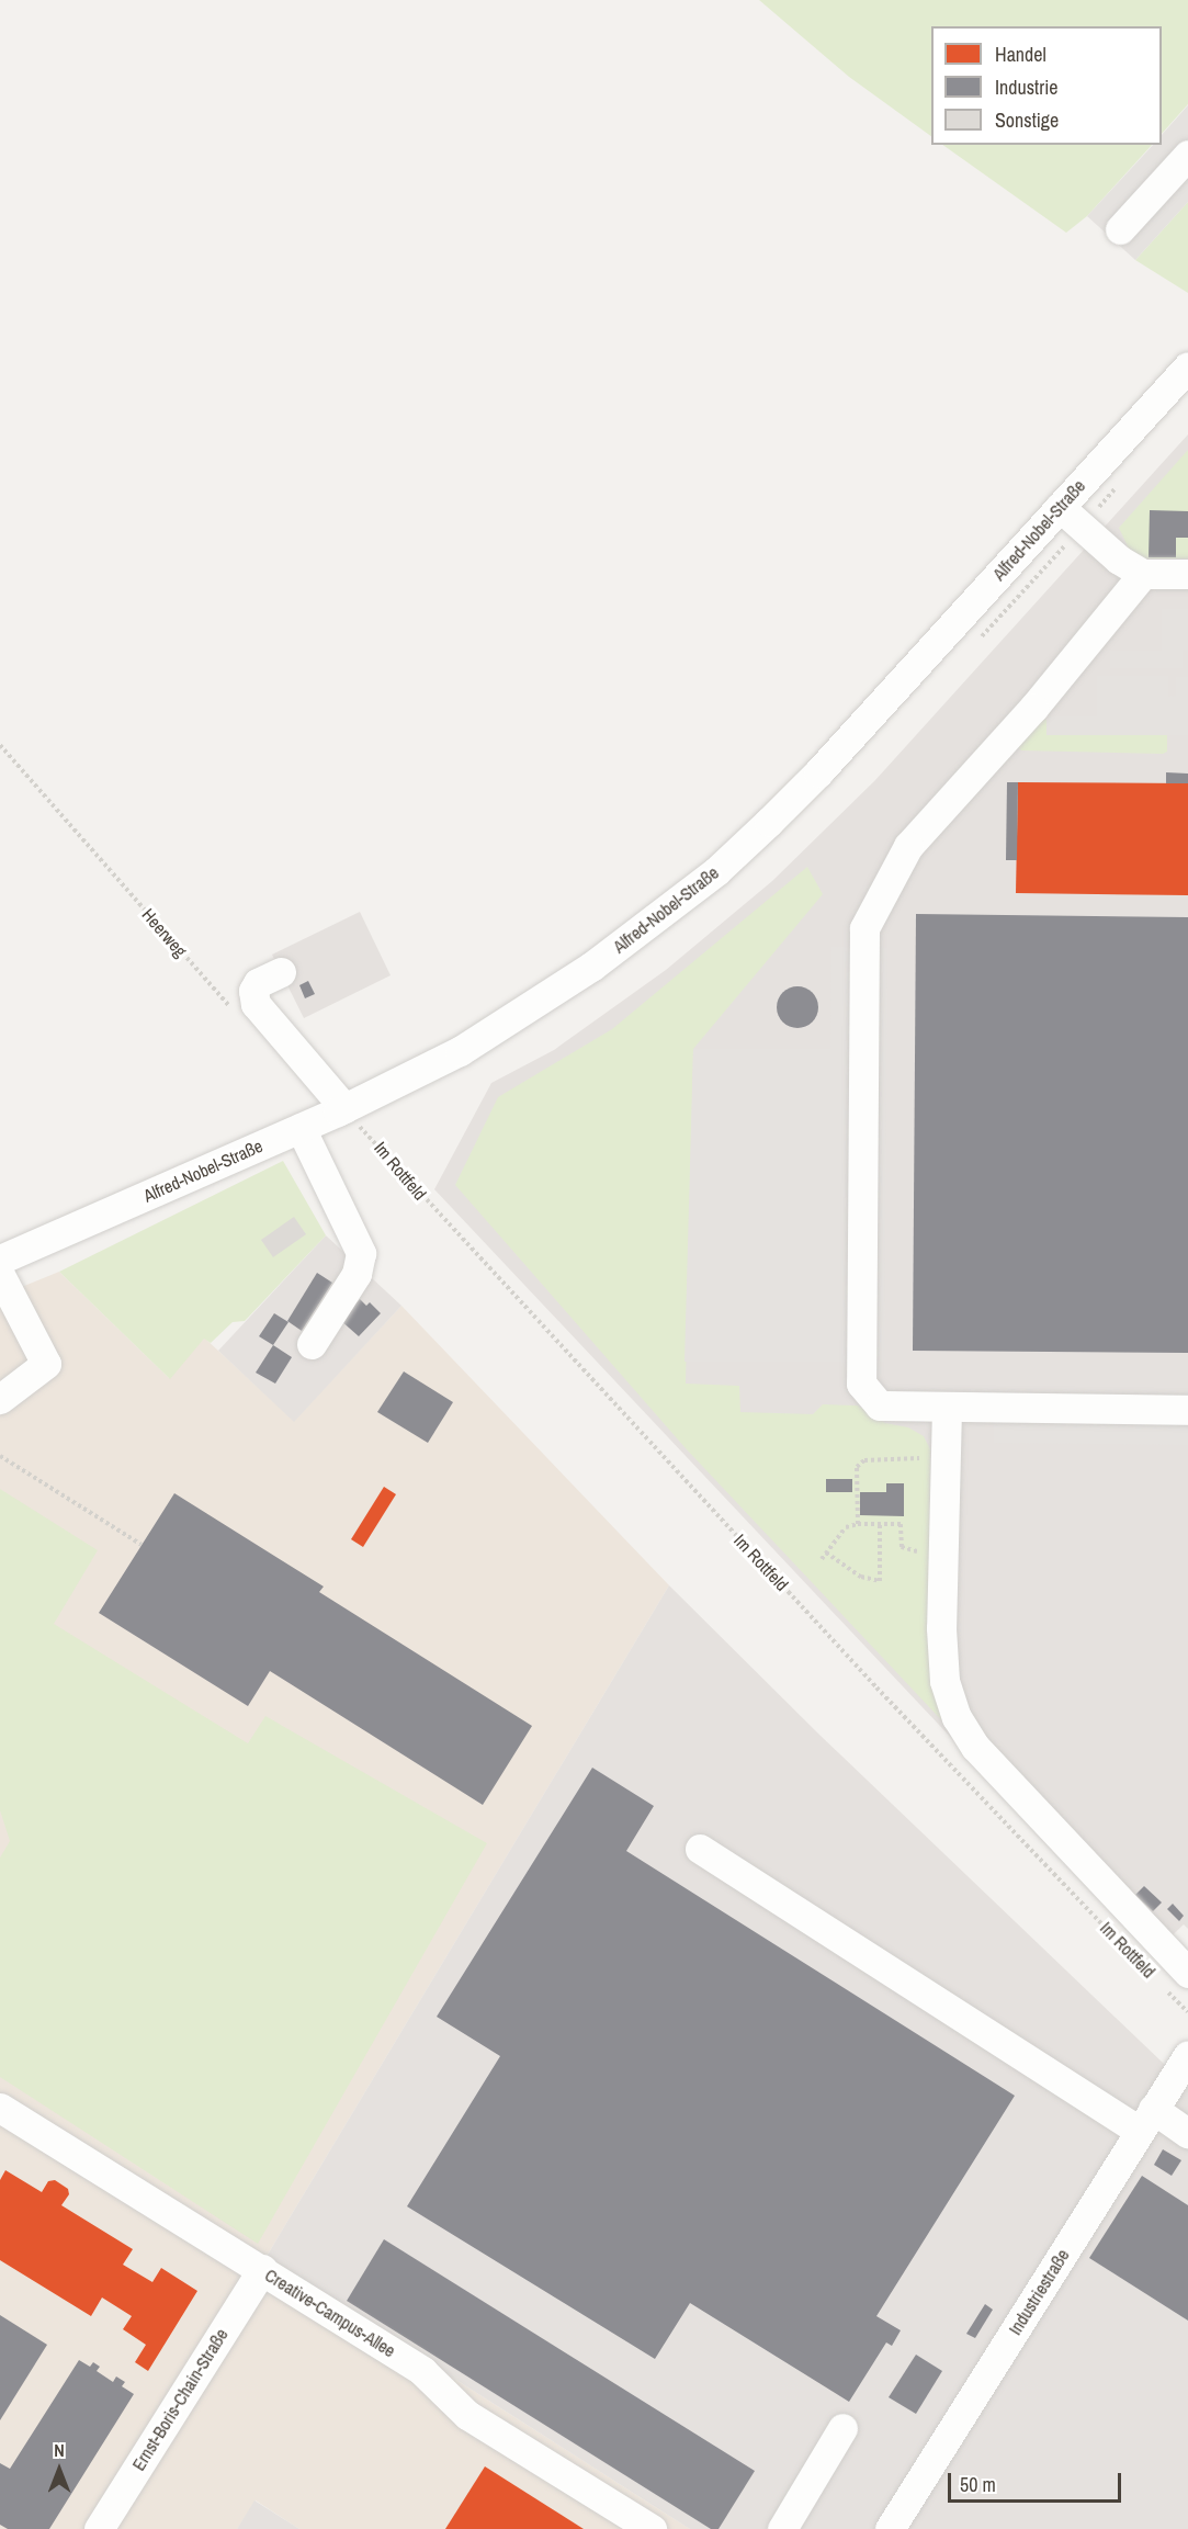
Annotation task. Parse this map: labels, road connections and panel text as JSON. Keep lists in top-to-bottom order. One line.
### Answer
{"streets":{"street":["Alfred-Nobel-Straße","Industriestraße","Creative-Campus-Allee","Ernst-Boris-Chain-Straße"],"path":["Heerweg","Im Rottfeld"]},"crossings":[["Alfred-Nobel-Straße","Im Rottfeld"],["Creative-Campus-Allee","Ernst-Boris-Chain-Straße"]],"legend":["Handel","Industrie","Sonstige"],"scale_bar":"50 m","north":"top"}
